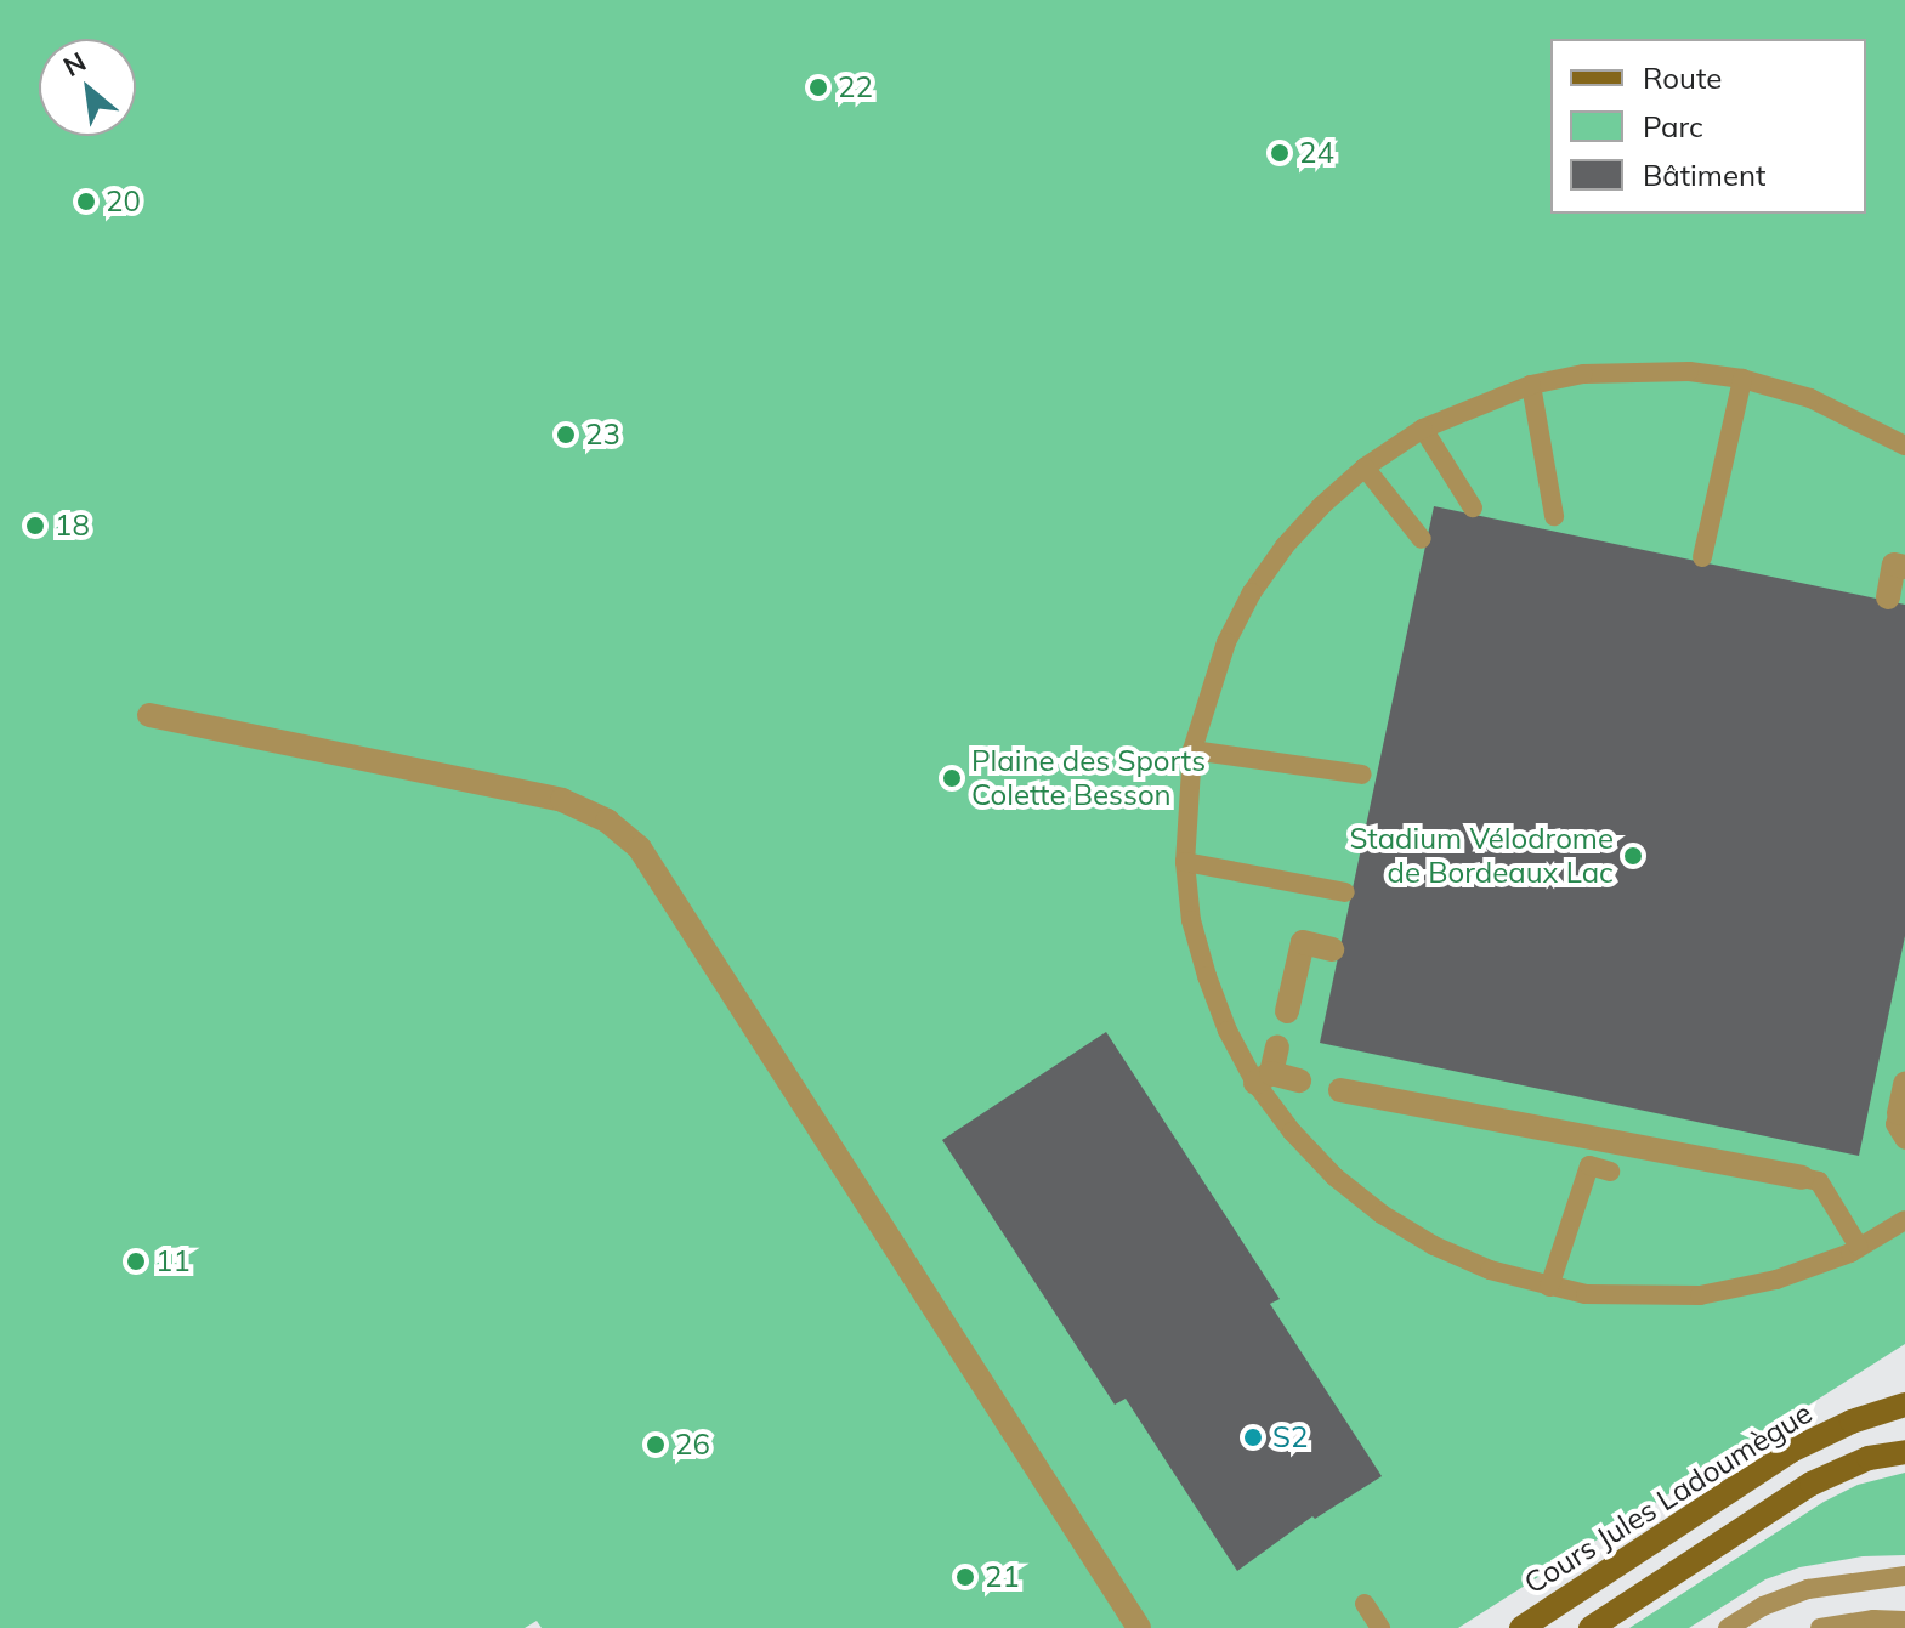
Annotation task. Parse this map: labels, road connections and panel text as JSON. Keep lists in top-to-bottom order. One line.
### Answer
{"streets":{"main road":["Cours Jules Ladoumègue"]},"places":["22","24","20","23","18","Plaine des Sports Colette Besson","Stadium Vélodrome de Bordeaux Lac","11","S2","26","21"],"legend":["Route","Parc","Bâtiment"],"north":"top left"}
